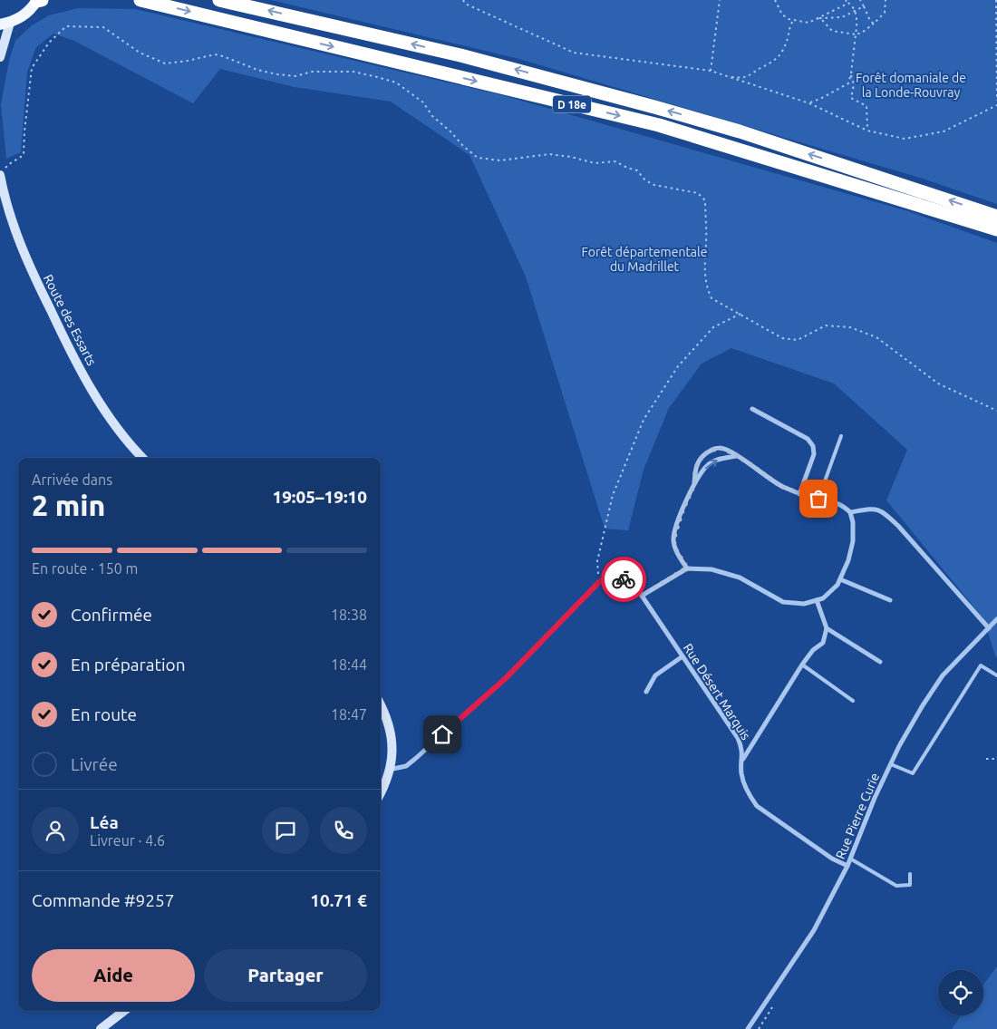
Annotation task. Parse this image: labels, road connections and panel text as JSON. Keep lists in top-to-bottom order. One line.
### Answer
{"streets":{"highway":["D 18e"],"main road":["Route des Essarts"],"street":["Rue Désert Marquis","Rue Pierre Curie"]},"crossings":[["Rue Désert Marquis","Rue Pierre Curie"]],"parks":["Forêt domaniale de la Londe-Rouvray","Forêt départementale du Madrillet"],"page":{"heading":["2 min","Arrivée dans","19:05–19:10"],"panel":["Léa","Livreur · 4.6","Commande #9257","10.71 €"],"bar":"En route · 150 m","list":[["Confirmée","18:38"],["En préparation","18:44"],["En route","18:47"],"Livrée"],"buttons":["Aide","Partager"]}}
